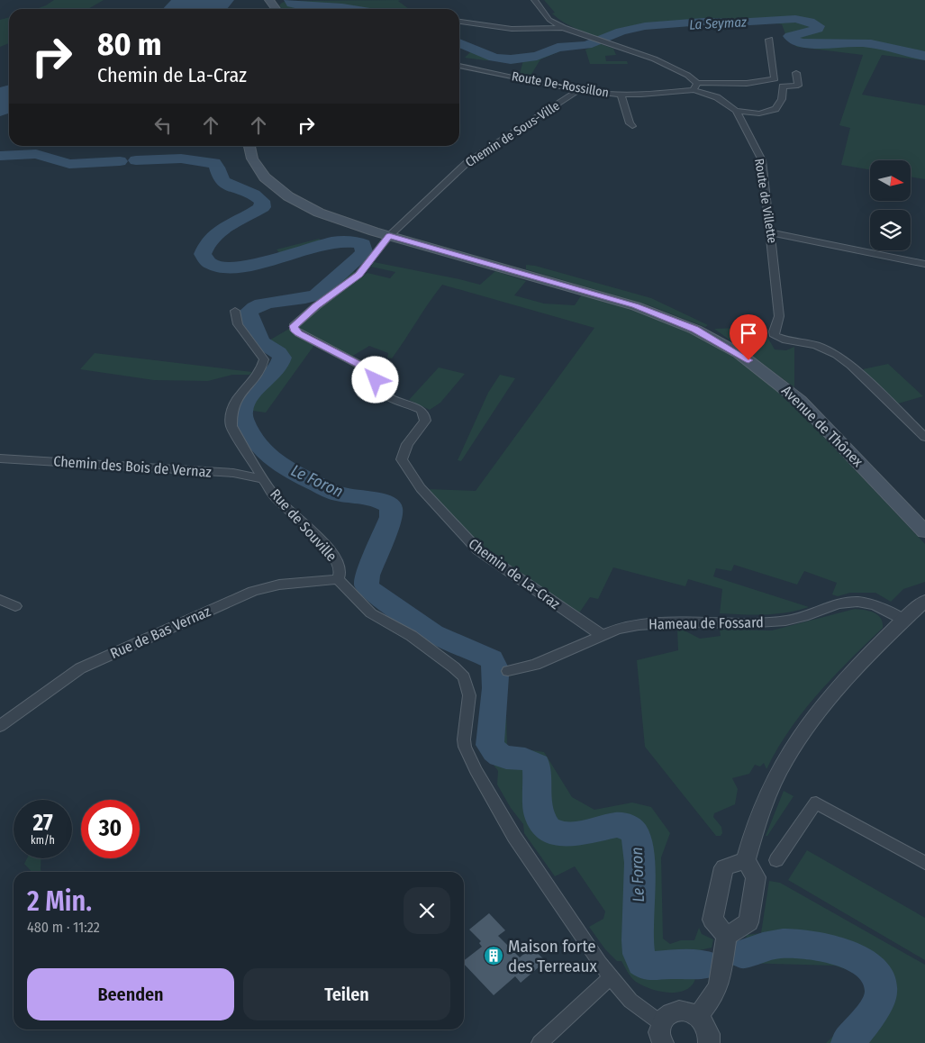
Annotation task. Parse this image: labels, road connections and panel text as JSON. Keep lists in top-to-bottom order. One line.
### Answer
{"streets":{"main road":["Avenue de Thônex"],"street":["Route De-Rossillon","Chemin de Sous-Ville","Route de Villette","Chemin des Bois de Vernaz","Rue de Souville","Chemin de La-Craz","Hameau de Fossard","Rue de Bas Vernaz"]},"crossings":[["Route De-Rossillon","Chemin de Sous-Ville"],["Route De-Rossillon","Route de Villette"],["Chemin de Sous-Ville","Avenue de Thônex"],["Chemin de Sous-Ville","Chemin de La-Craz"],["Avenue de Thônex","Chemin de La-Craz"],["Chemin des Bois de Vernaz","Rue de Souville"],["Rue de Souville","Rue de Bas Vernaz"],["Chemin de La-Craz","Hameau de Fossard"]],"water":["La Seymaz","Le Foron"],"places":{"building":["Maison forte des Terreaux"]},"north":"right","page":{"turn":["80 m","Chemin de La-Craz"],"speed":"27 km/h","limit":"30","heading":["2 Min.","480 m · 11:22"],"buttons":["Beenden","Teilen"]}}
